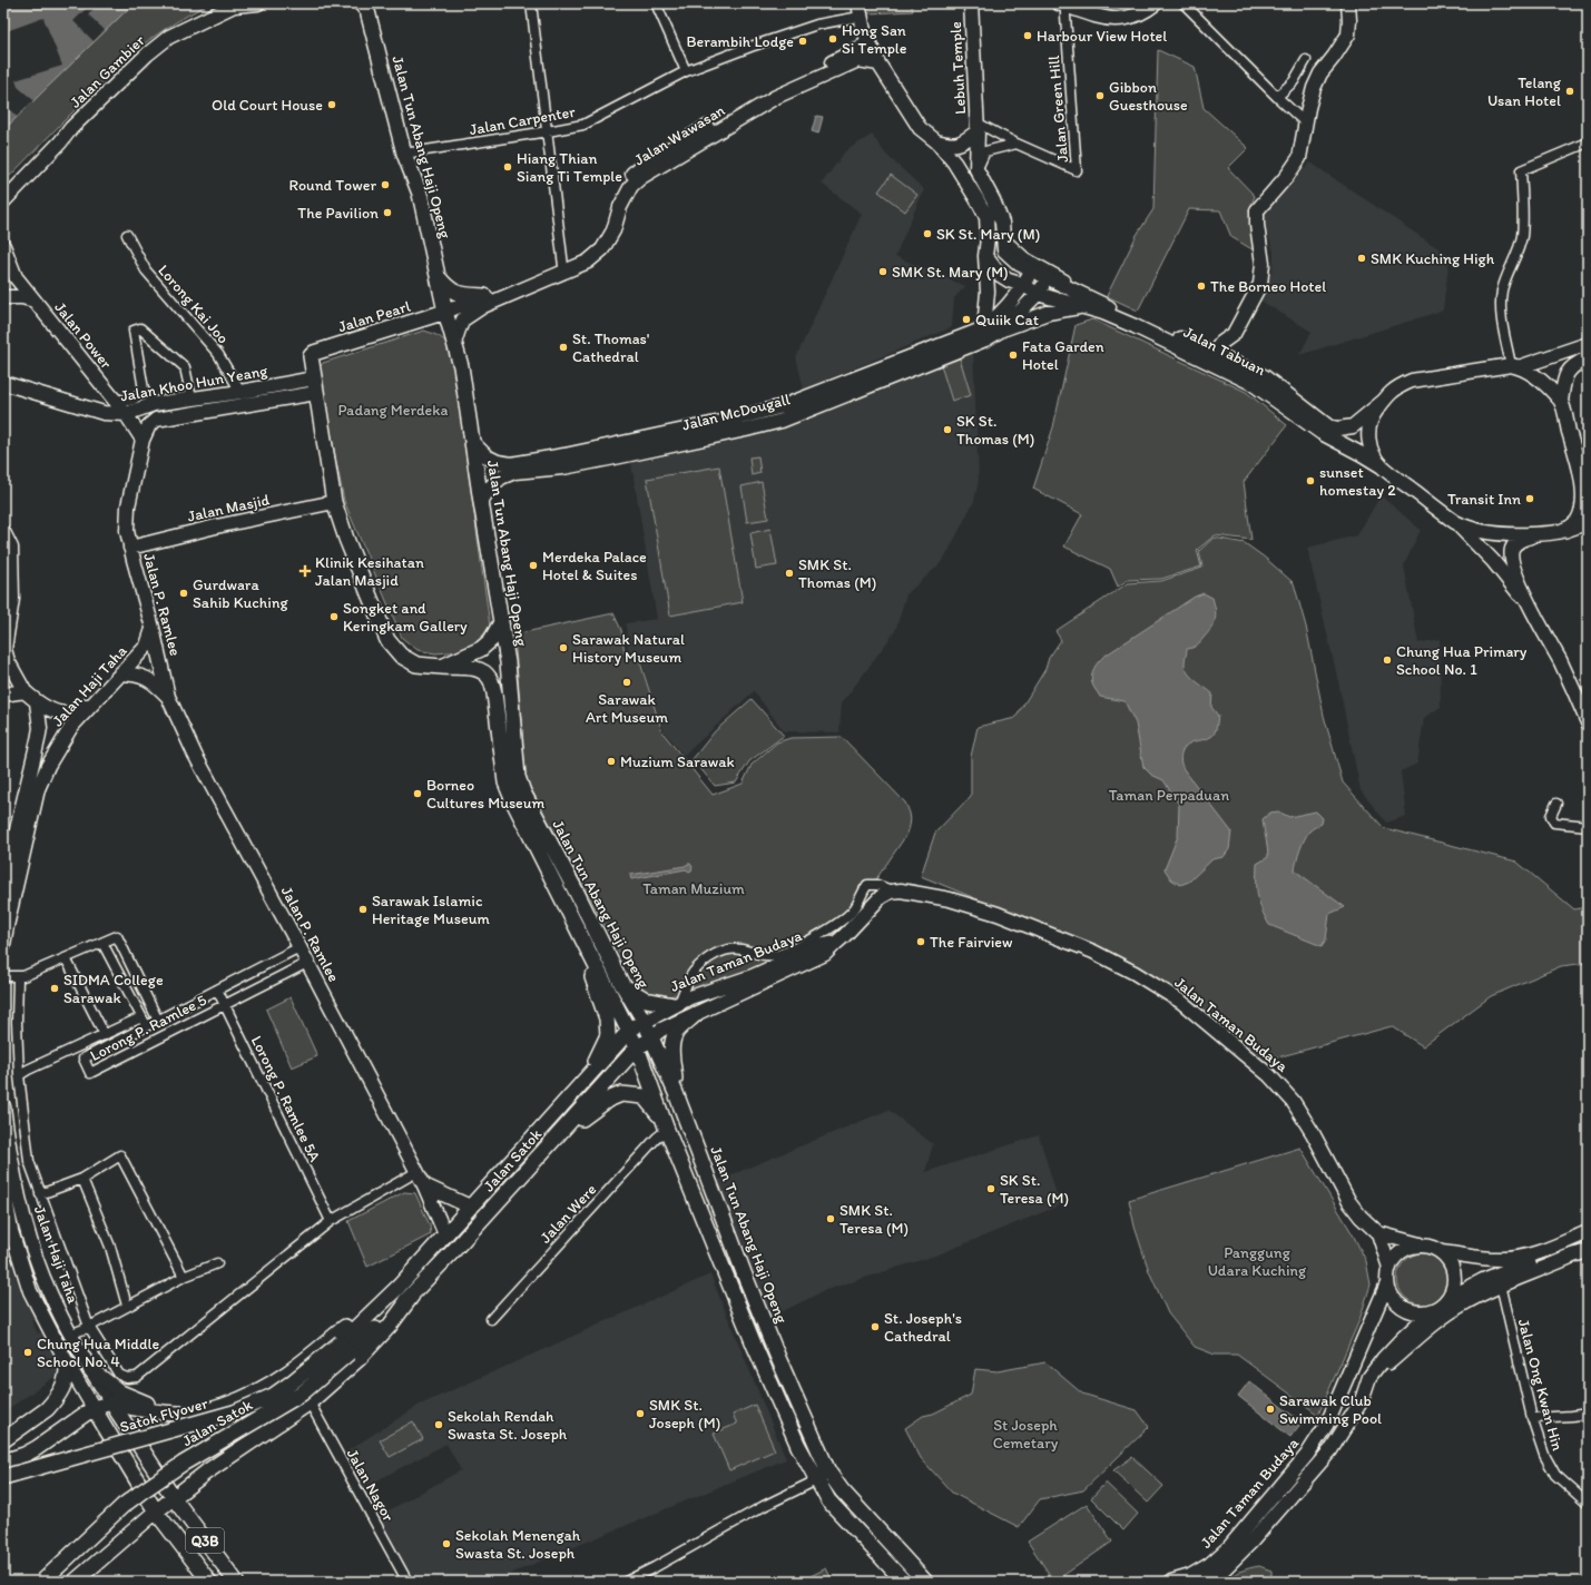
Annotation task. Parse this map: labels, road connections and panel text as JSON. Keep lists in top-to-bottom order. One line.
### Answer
{"streets":{"main road":["Lebuh Temple","Jalan Gambier","Jalan Wawasan","Jalan Tun Abang Haji Openg","Jalan Pearl","Jalan Power","Jalan Tabuan","Jalan Khoo Hun Yeang","Jalan McDougall","Jalan Masjid","Jalan P. Ramlee","Jalan Haji Taha","Jalan Taman Budaya","Jalan Satok","Satok Flyover","Q3B"],"street":["Jalan Green Hill","Jalan Carpenter","Lorong Kai Joo","Lorong P. Ramlee 5","Lorong P. Ramlee 5A","Jalan Were","Jalan Ong Kwan Hin","Jalan Nagor"]},"crossings":[["Lebuh Temple","Jalan Green Hill"],["Lebuh Temple","Jalan Tabuan"],["Jalan Carpenter","Jalan Tun Abang Haji Openg"],["Jalan Wawasan","Jalan Tun Abang Haji Openg"],["Jalan Wawasan","Jalan Pearl"],["Jalan Tun Abang Haji Openg","Jalan Pearl"],["Jalan Tun Abang Haji Openg","Jalan Khoo Hun Yeang"],["Jalan Tun Abang Haji Openg","Jalan McDougall"],["Jalan Tun Abang Haji Openg","Jalan Masjid"],["Jalan Tun Abang Haji Openg","Jalan Taman Budaya"],["Jalan Tun Abang Haji Openg","Jalan Satok"],["Jalan Tun Abang Haji Openg","Jalan Were"],["Lorong Kai Joo","Jalan Khoo Hun Yeang"],["Jalan Power","Jalan Khoo Hun Yeang"],["Jalan Tabuan","Jalan McDougall"],["Jalan Khoo Hun Yeang","Jalan Masjid"],["Jalan Khoo Hun Yeang","Jalan P. Ramlee"],["Jalan Masjid","Jalan P. Ramlee"],["Jalan P. Ramlee","Jalan Haji Taha"],["Jalan P. Ramlee","Lorong P. Ramlee 5"],["Jalan P. Ramlee","Jalan Satok"],["Jalan Haji Taha","Jalan Satok"],["Jalan Taman Budaya","Jalan Satok"],["Lorong P. Ramlee 5","Lorong P. Ramlee 5A"],["Jalan Satok","Satok Flyover"],["Jalan Satok","Jalan Nagor"],["Jalan Satok","Q3B"]],"parks":["Padang Merdeka","Taman Perpaduan","Taman Muzium","Panggung Udara Kuching","St Joseph Cemetary"],"places":{"other":["Harbour View Hotel","Hong San Si Temple","Berambih Lodge","Telang Usan Hotel","Gibbon Guesthouse","Old Court House","Hiang Thian Siang Ti Temple","Round Tower","The Pavilion","SK St. Mary (M)","SMK Kuching High","SMK St. Mary (M)","The Borneo Hotel","Quiik Cat","St. Thomas' Cathedral","Fata Garden Hotel","SK St. Thomas (M)","sunset homestay 2","Transit Inn","Merdeka Palace Hotel & Suites","SMK St. Thomas (M)","Gurdwara Sahib Kuching","Songket and Keringkam Gallery","Sarawak Natural History Museum","Chung Hua Primary School No. 1","Sarawak Art Museum","Muzium Sarawak","Borneo Cultures Museum","Sarawak Islamic Heritage Museum","The Fairview","SIDMA College Sarawak","SK St. Teresa (M)","SMK St. Teresa (M)","St. Joseph's Cathedral","Chung Hua Middle School No. 4","Sarawak Club Swimming Pool","SMK St. Joseph (M)","Sekolah Rendah Swasta St. Joseph","Sekolah Menengah Swasta St. Joseph"],"health":["Klinik Kesihatan Jalan Masjid"]}}
